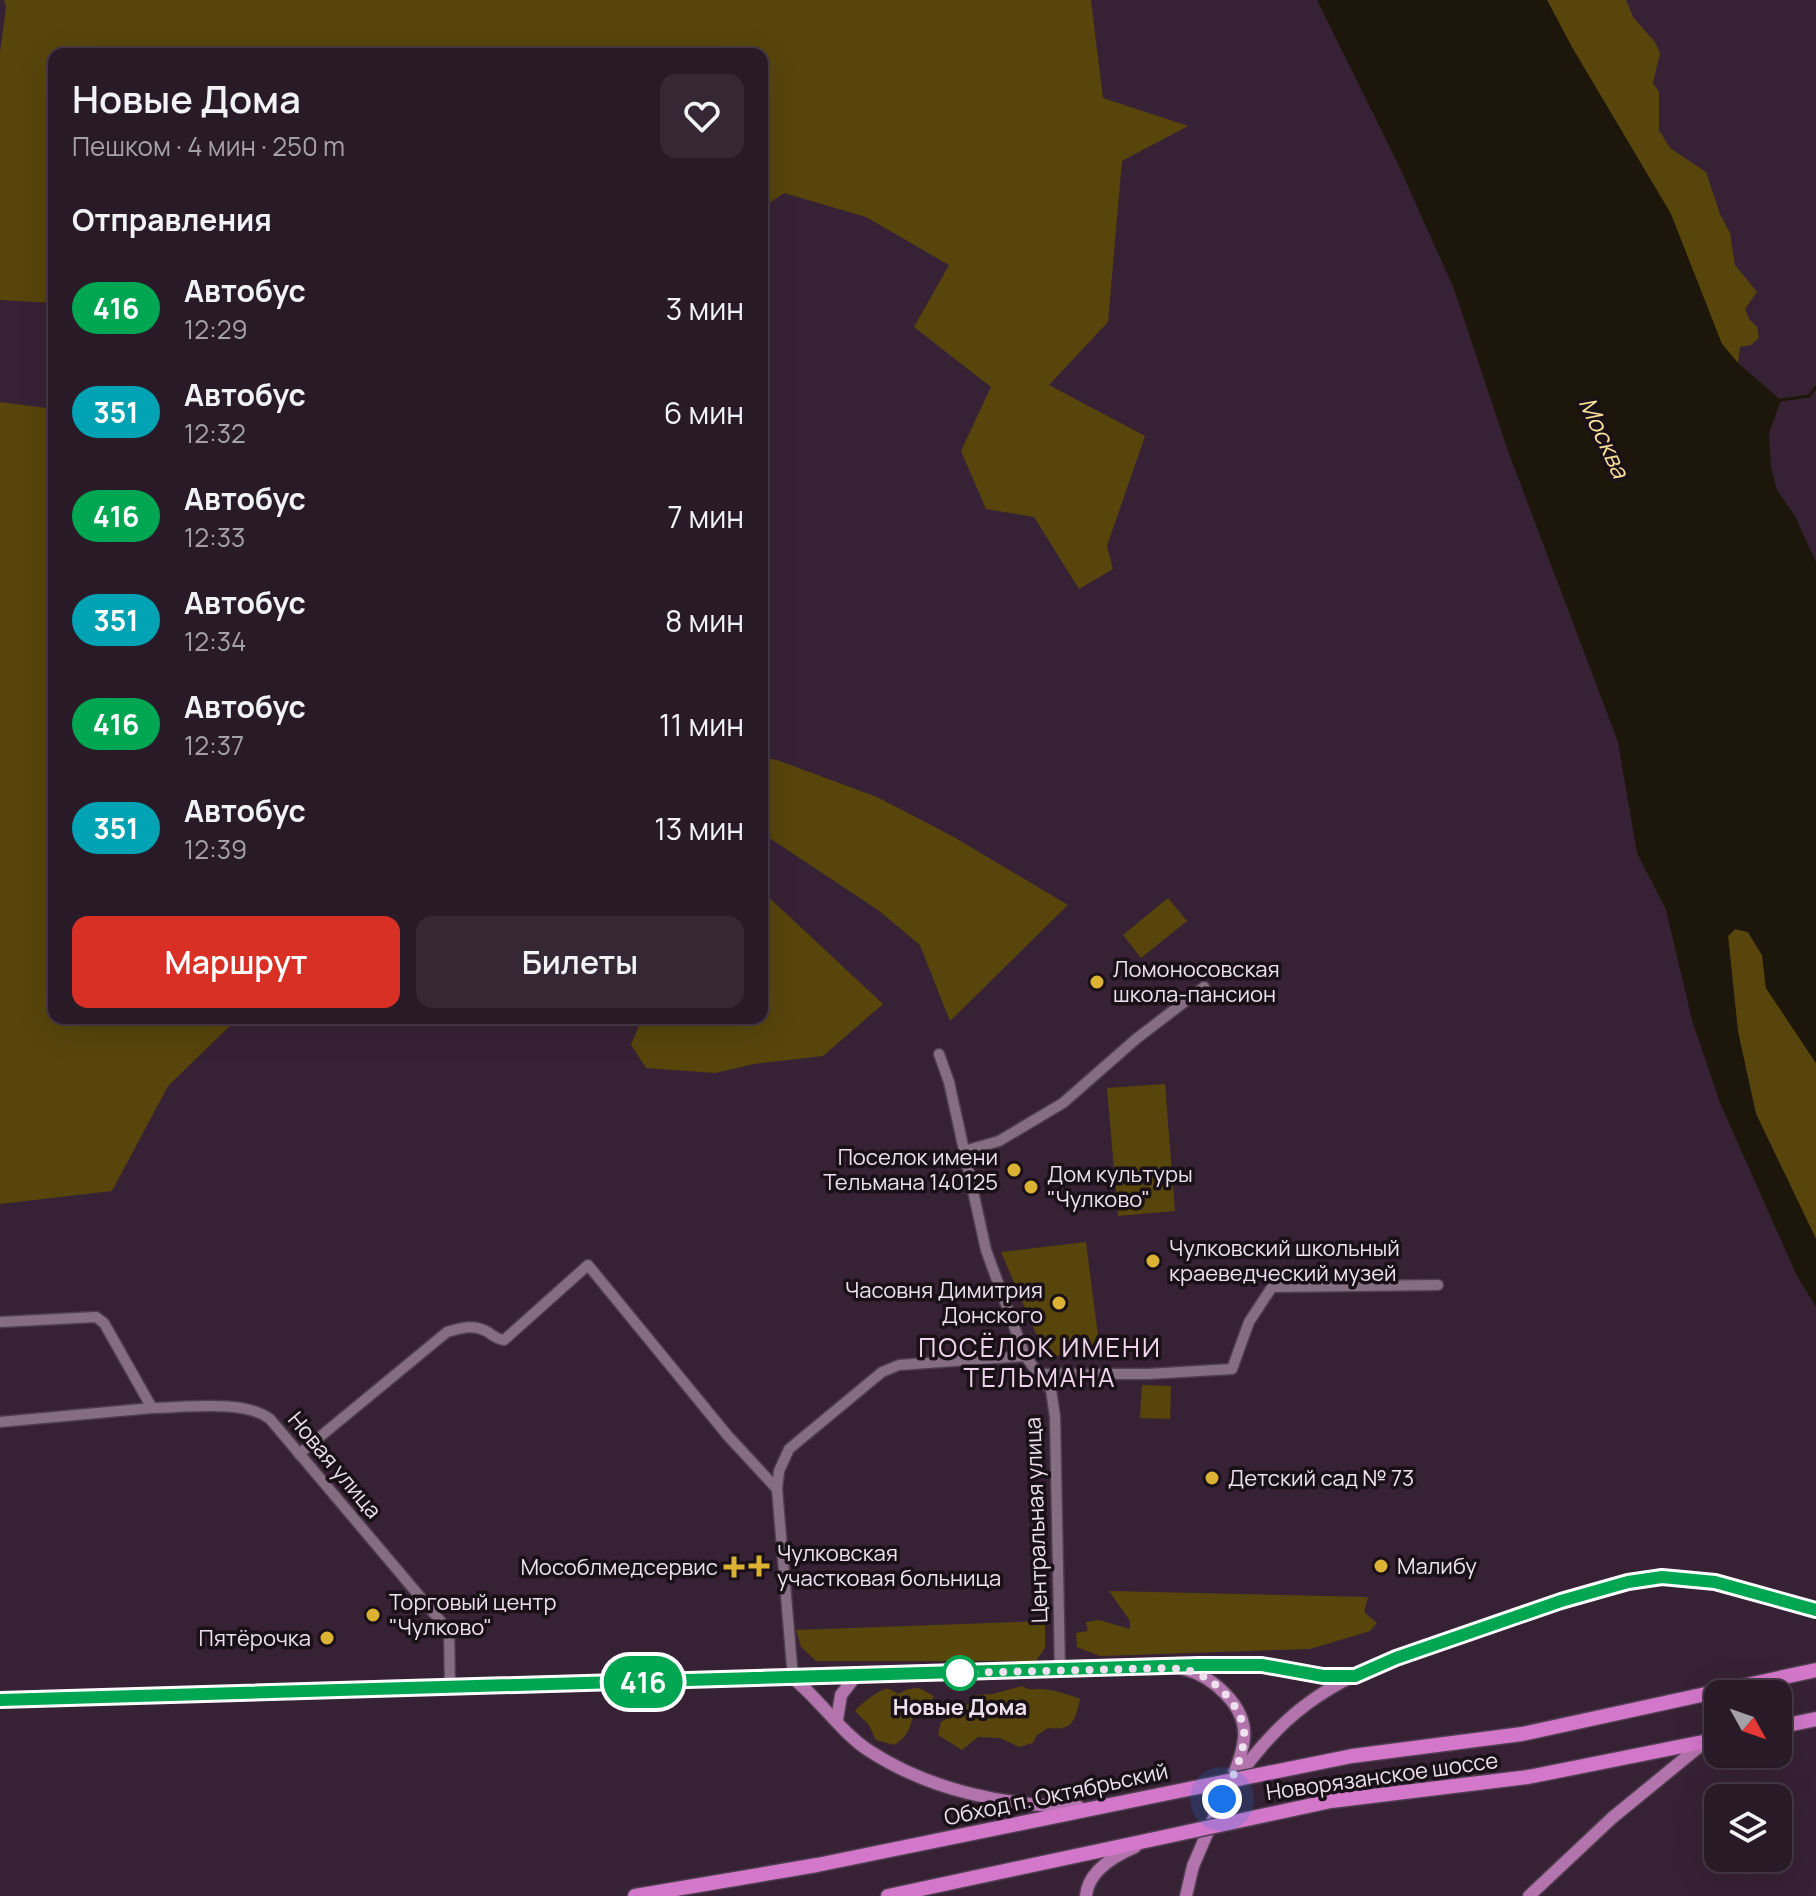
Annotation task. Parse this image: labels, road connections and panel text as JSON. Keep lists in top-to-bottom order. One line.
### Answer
{"streets":{"highway":["Новорязанское шоссе","Обход п. Октябрьский"],"street":["Новая улица","Центральная улица"]},"districts":["ПОСЁЛОК ИМЕНИ ТЕЛЬМАНА"],"water":["Москва"],"places":{"other":["Ломоносовская школа-пансион","Поселок имени Тельмана 140125","Дом культуры \"Чулково\"","Чулковский школьный краеведческий музей","Часовня Димитрия Донского","Детский сад № 73","Малибу","Торговый центр \"Чулково\"","Пятёрочка","Новые Дома"],"health":["Чулковская участковая больница","Мособлмедсервис"]},"lines":["bus line 416"],"north":"bottom right","page":{"on_map":"416","heading":[["Новые Дома","Пешком · 4 мин · 250 m"],"Отправления"],"list":[{"mark":"416","name":"Автобус","note":"12:29","value":"3 мин"},{"mark":"351","name":"Автобус","note":"12:32","value":"6 мин"},{"mark":"416","name":"Автобус","note":"12:33","value":"7 мин"},{"mark":"351","name":"Автобус","note":"12:34","value":"8 мин"},{"mark":"416","name":"Автобус","note":"12:37","value":"11 мин"},{"mark":"351","name":"Автобус","note":"12:39","value":"13 мин"}],"buttons":["Маршрут","Билеты"]}}
